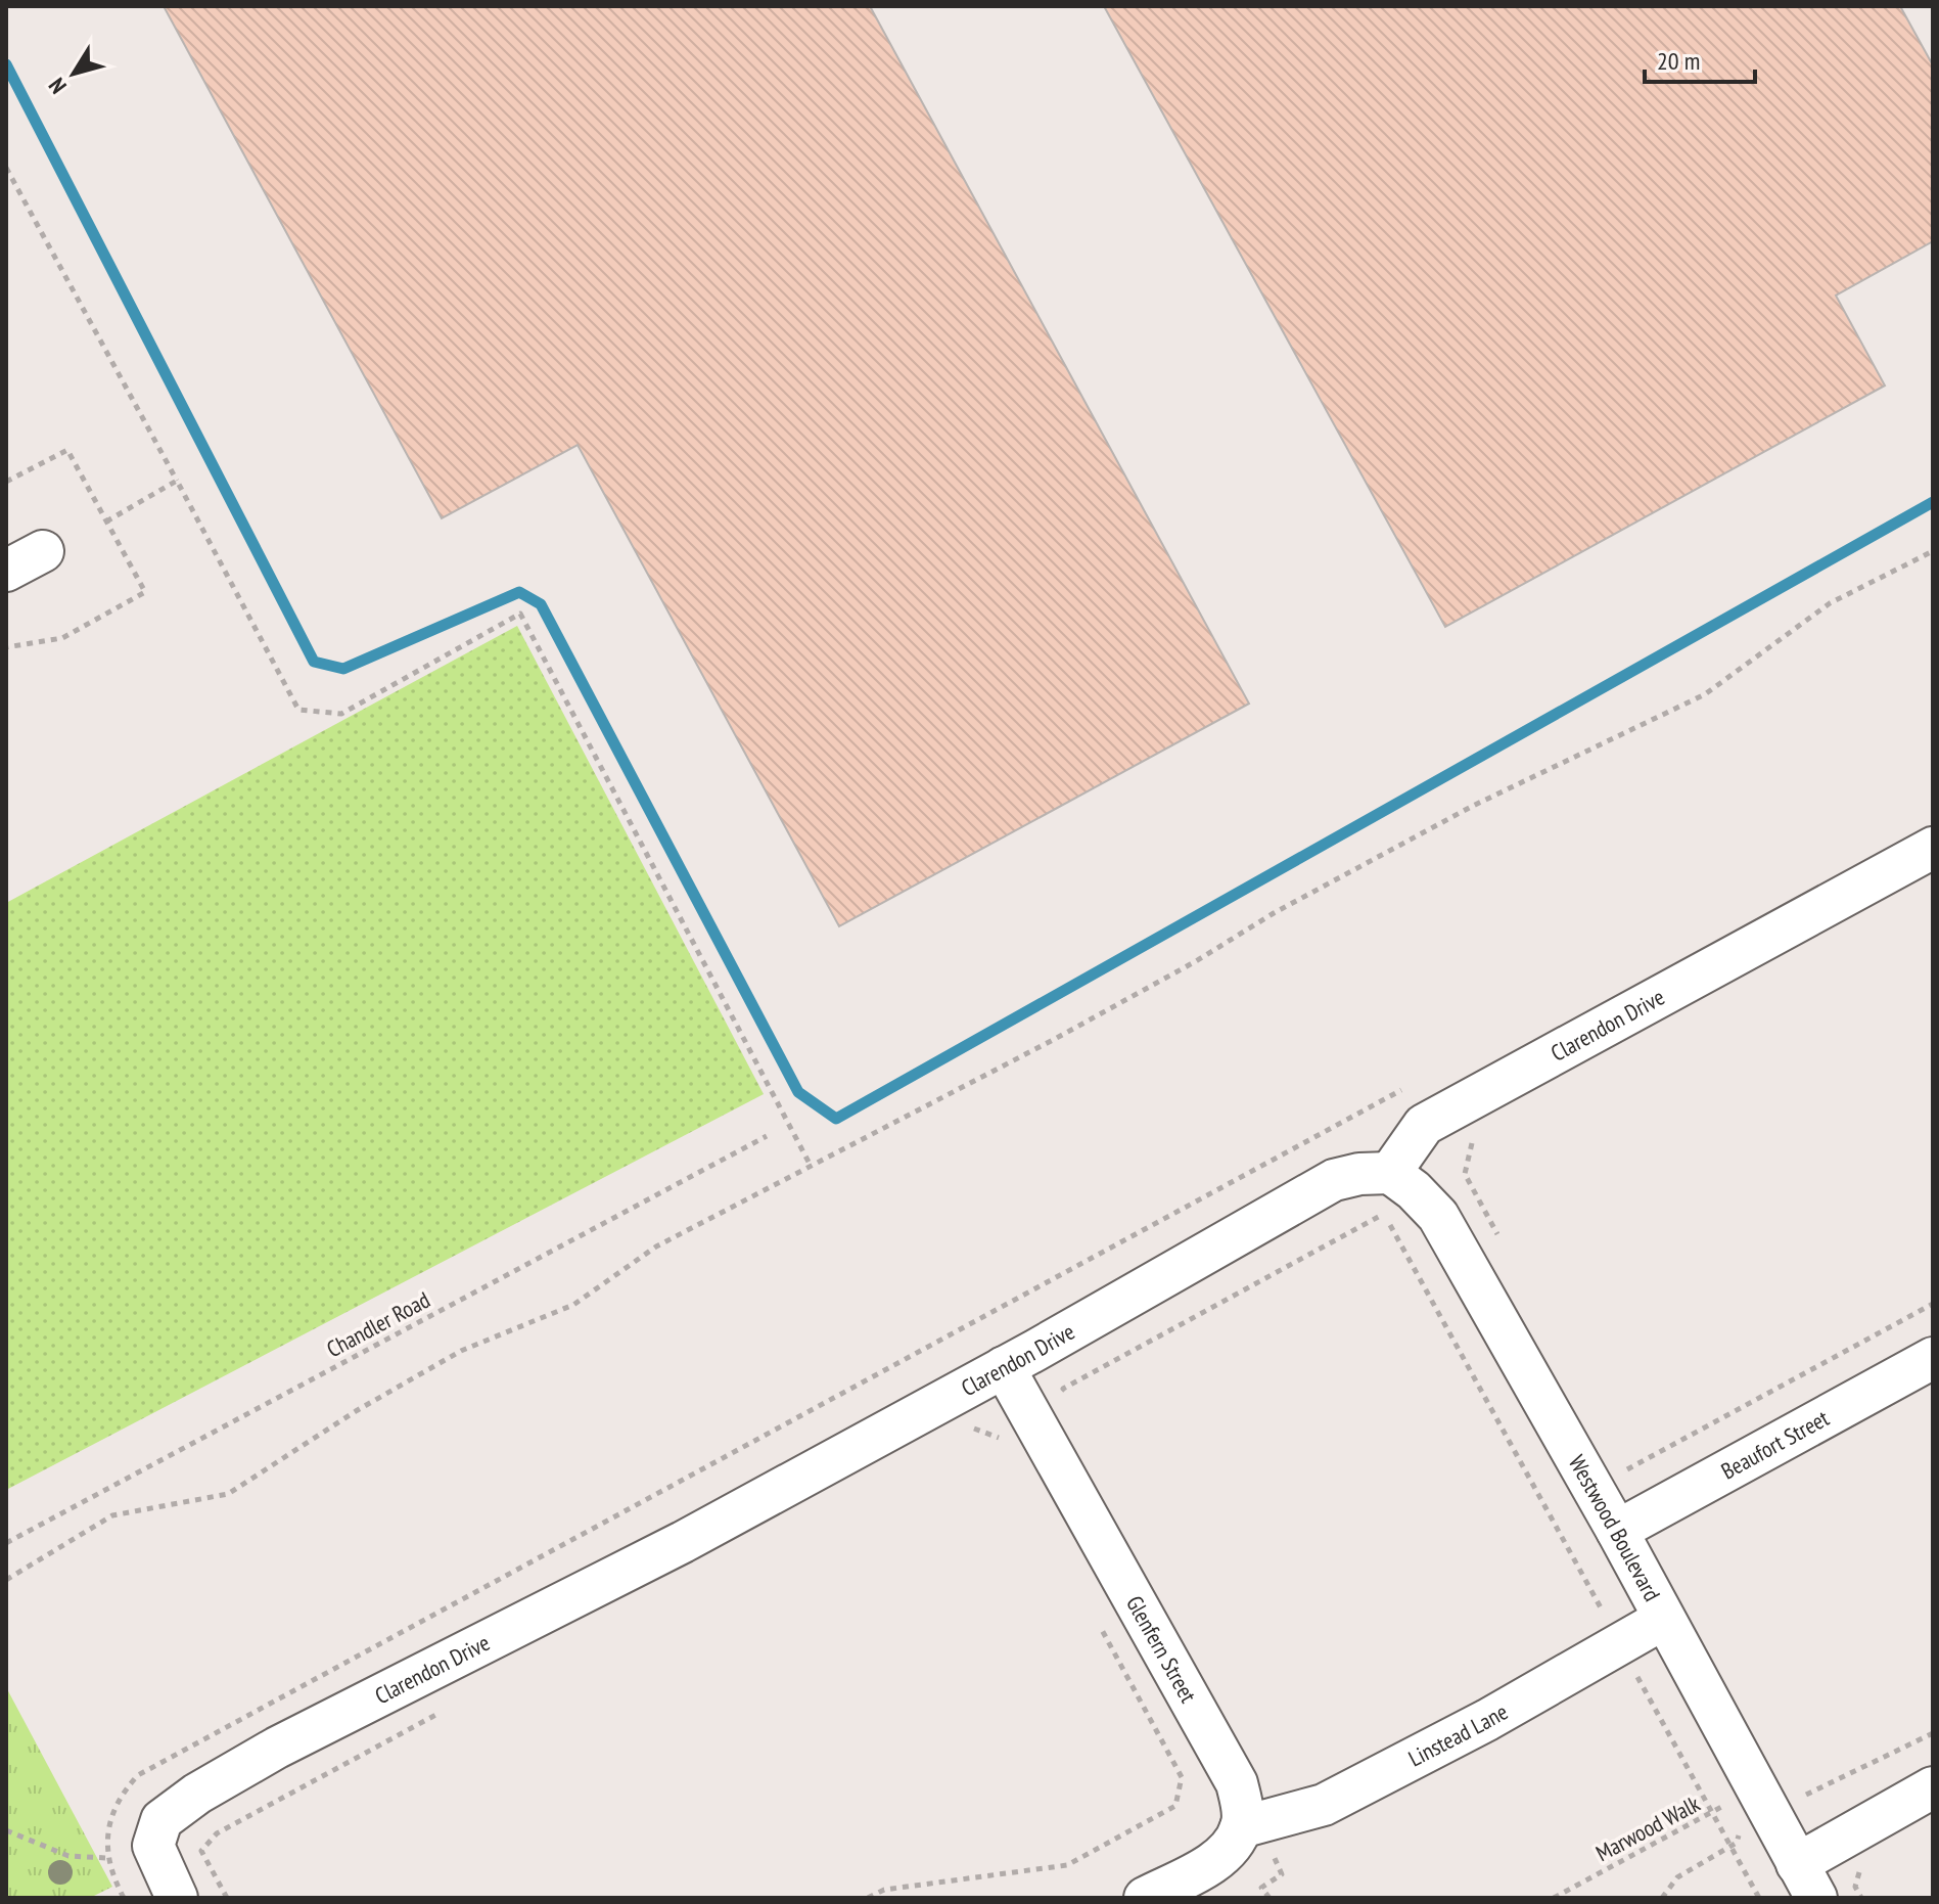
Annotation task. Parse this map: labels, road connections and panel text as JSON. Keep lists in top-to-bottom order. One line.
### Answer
{"streets":{"street":["Clarendon Drive","Beaufort Street","Westwood Boulevard","Glenfern Street","Linstead Lane"],"path":["Chandler Road","Marwood Walk"]},"crossings":[["Clarendon Drive","Westwood Boulevard"],["Clarendon Drive","Glenfern Street"],["Beaufort Street","Westwood Boulevard"],["Westwood Boulevard","Linstead Lane"],["Westwood Boulevard","Marwood Walk"],["Glenfern Street","Linstead Lane"]],"scale_bar":"20 m","north":"bottom left"}
